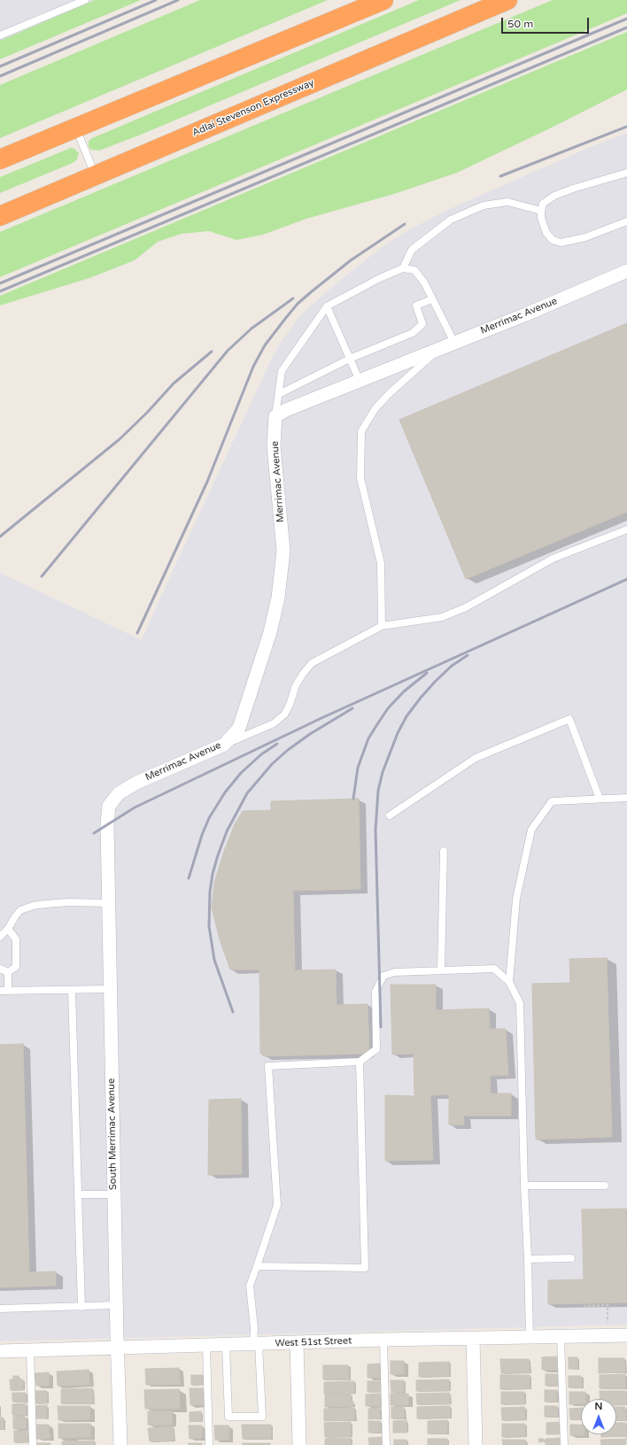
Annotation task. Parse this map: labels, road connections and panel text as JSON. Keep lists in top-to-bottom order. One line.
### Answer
{"streets":{"highway":["Adlai Stevenson Expressway"],"street":["Merrimac Avenue","South Merrimac Avenue","West 51st Street"]},"crossings":[["Merrimac Avenue","South Merrimac Avenue"],["South Merrimac Avenue","West 51st Street"]],"scale_bar":"50 m","north":"top"}
